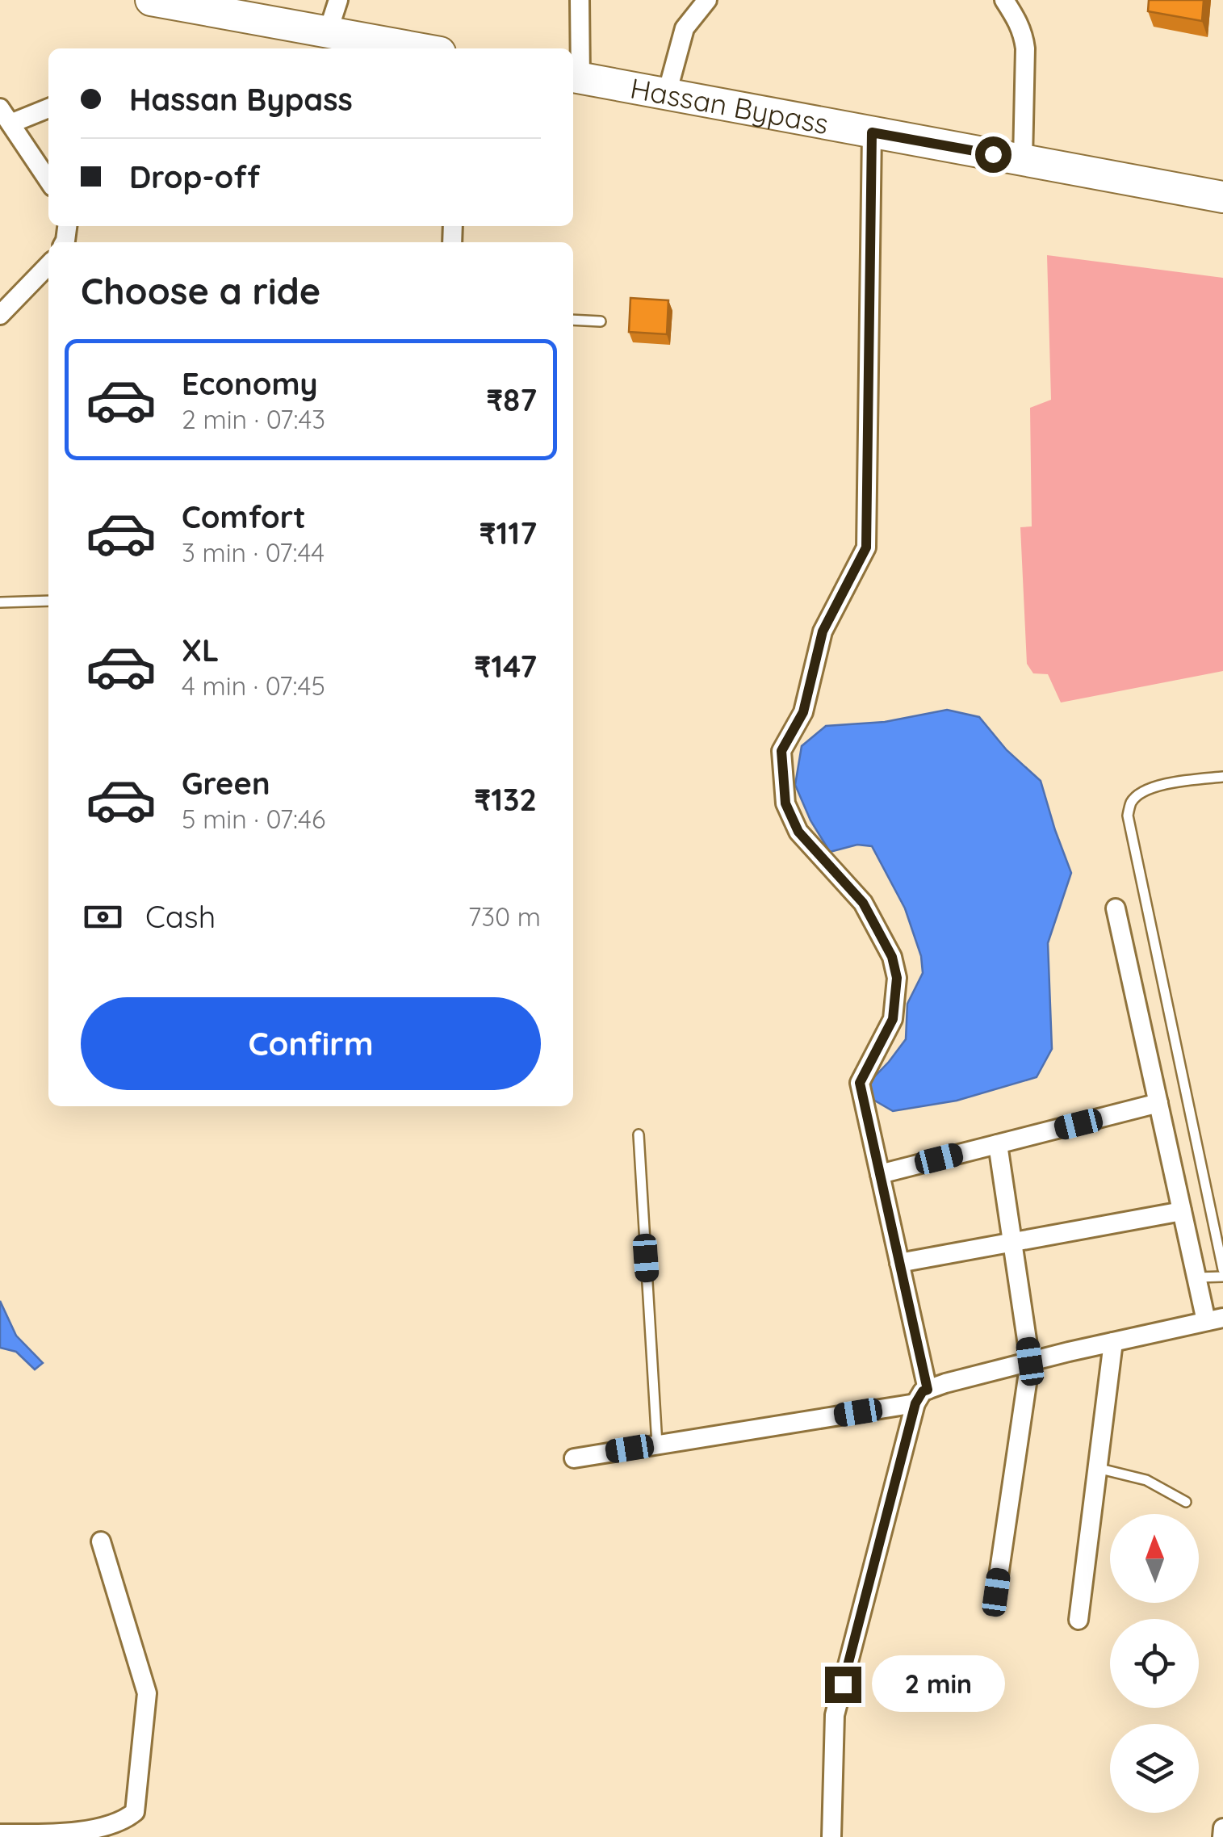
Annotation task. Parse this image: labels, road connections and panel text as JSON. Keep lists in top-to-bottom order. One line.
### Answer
{"streets":{"highway":["Hassan Bypass"]},"north":"top","page":{"banner":["Hassan Bypass","Drop-off"],"heading":"Choose a ride","list":[{"name":"Economy","note":"2 min · 07:43","value":"₹87"},{"name":"Comfort","note":"3 min · 07:44","value":"₹117"},{"name":"XL","note":"4 min · 07:45","value":"₹147"},{"name":"Green","note":"5 min · 07:46","value":"₹132"}],"pay":["Cash","730 m"],"buttons":"Confirm","bubble":"2 min"}}
